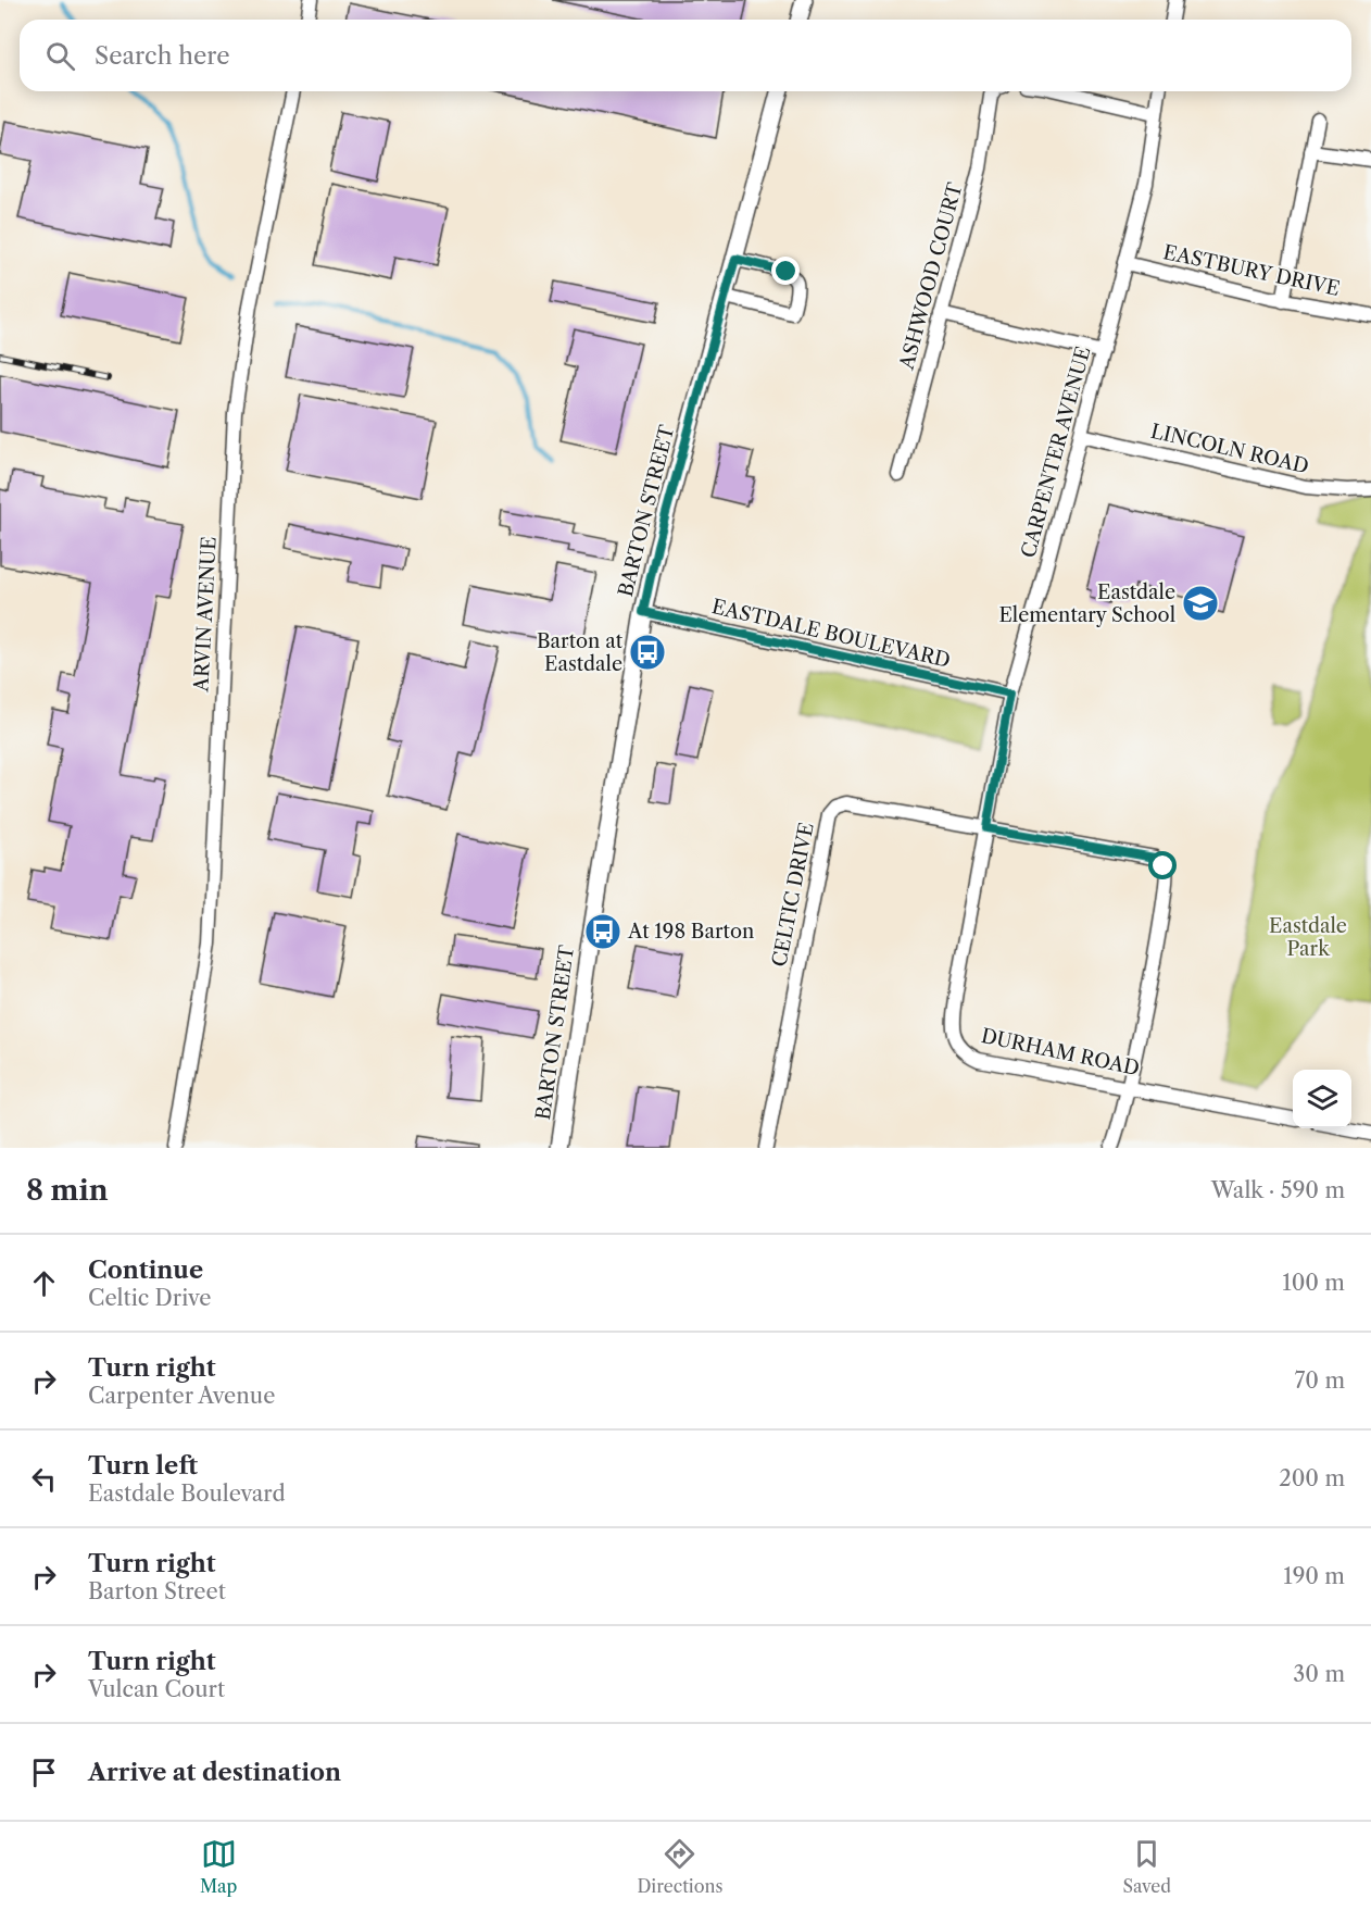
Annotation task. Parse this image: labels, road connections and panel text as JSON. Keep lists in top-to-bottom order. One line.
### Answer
{"streets":{"main road":["BARTON STREET"],"street":["EASTBURY DRIVE","ASHWOOD COURT","LINCOLN ROAD","CARPENTER AVENUE","ARVIN AVENUE","EASTDALE BOULEVARD","CELTIC DRIVE","DURHAM ROAD"]},"crossings":[["EASTBURY DRIVE","CARPENTER AVENUE"],["LINCOLN ROAD","CARPENTER AVENUE"],["CARPENTER AVENUE","EASTDALE BOULEVARD"],["CARPENTER AVENUE","CELTIC DRIVE"],["CARPENTER AVENUE","DURHAM ROAD"],["BARTON STREET","EASTDALE BOULEVARD"],["CELTIC DRIVE","DURHAM ROAD"]],"parks":["Eastdale Park"],"places":{"school or university":["Eastdale Elementary School"],"bus stop":["Barton at Eastdale","At 198 Barton"]},"page":{"search":"Search here","heading":["8 min","Walk · 590 m"],"list":[["Continue","Celtic Drive","100 m"],["Turn right","Carpenter Avenue","70 m"],["Turn left","Eastdale Boulevard","200 m"],["Turn right","Barton Street","190 m"],["Turn right","Vulcan Court","30 m"],"Arrive at destination"],"nav":["Map","Directions","Saved"]}}
